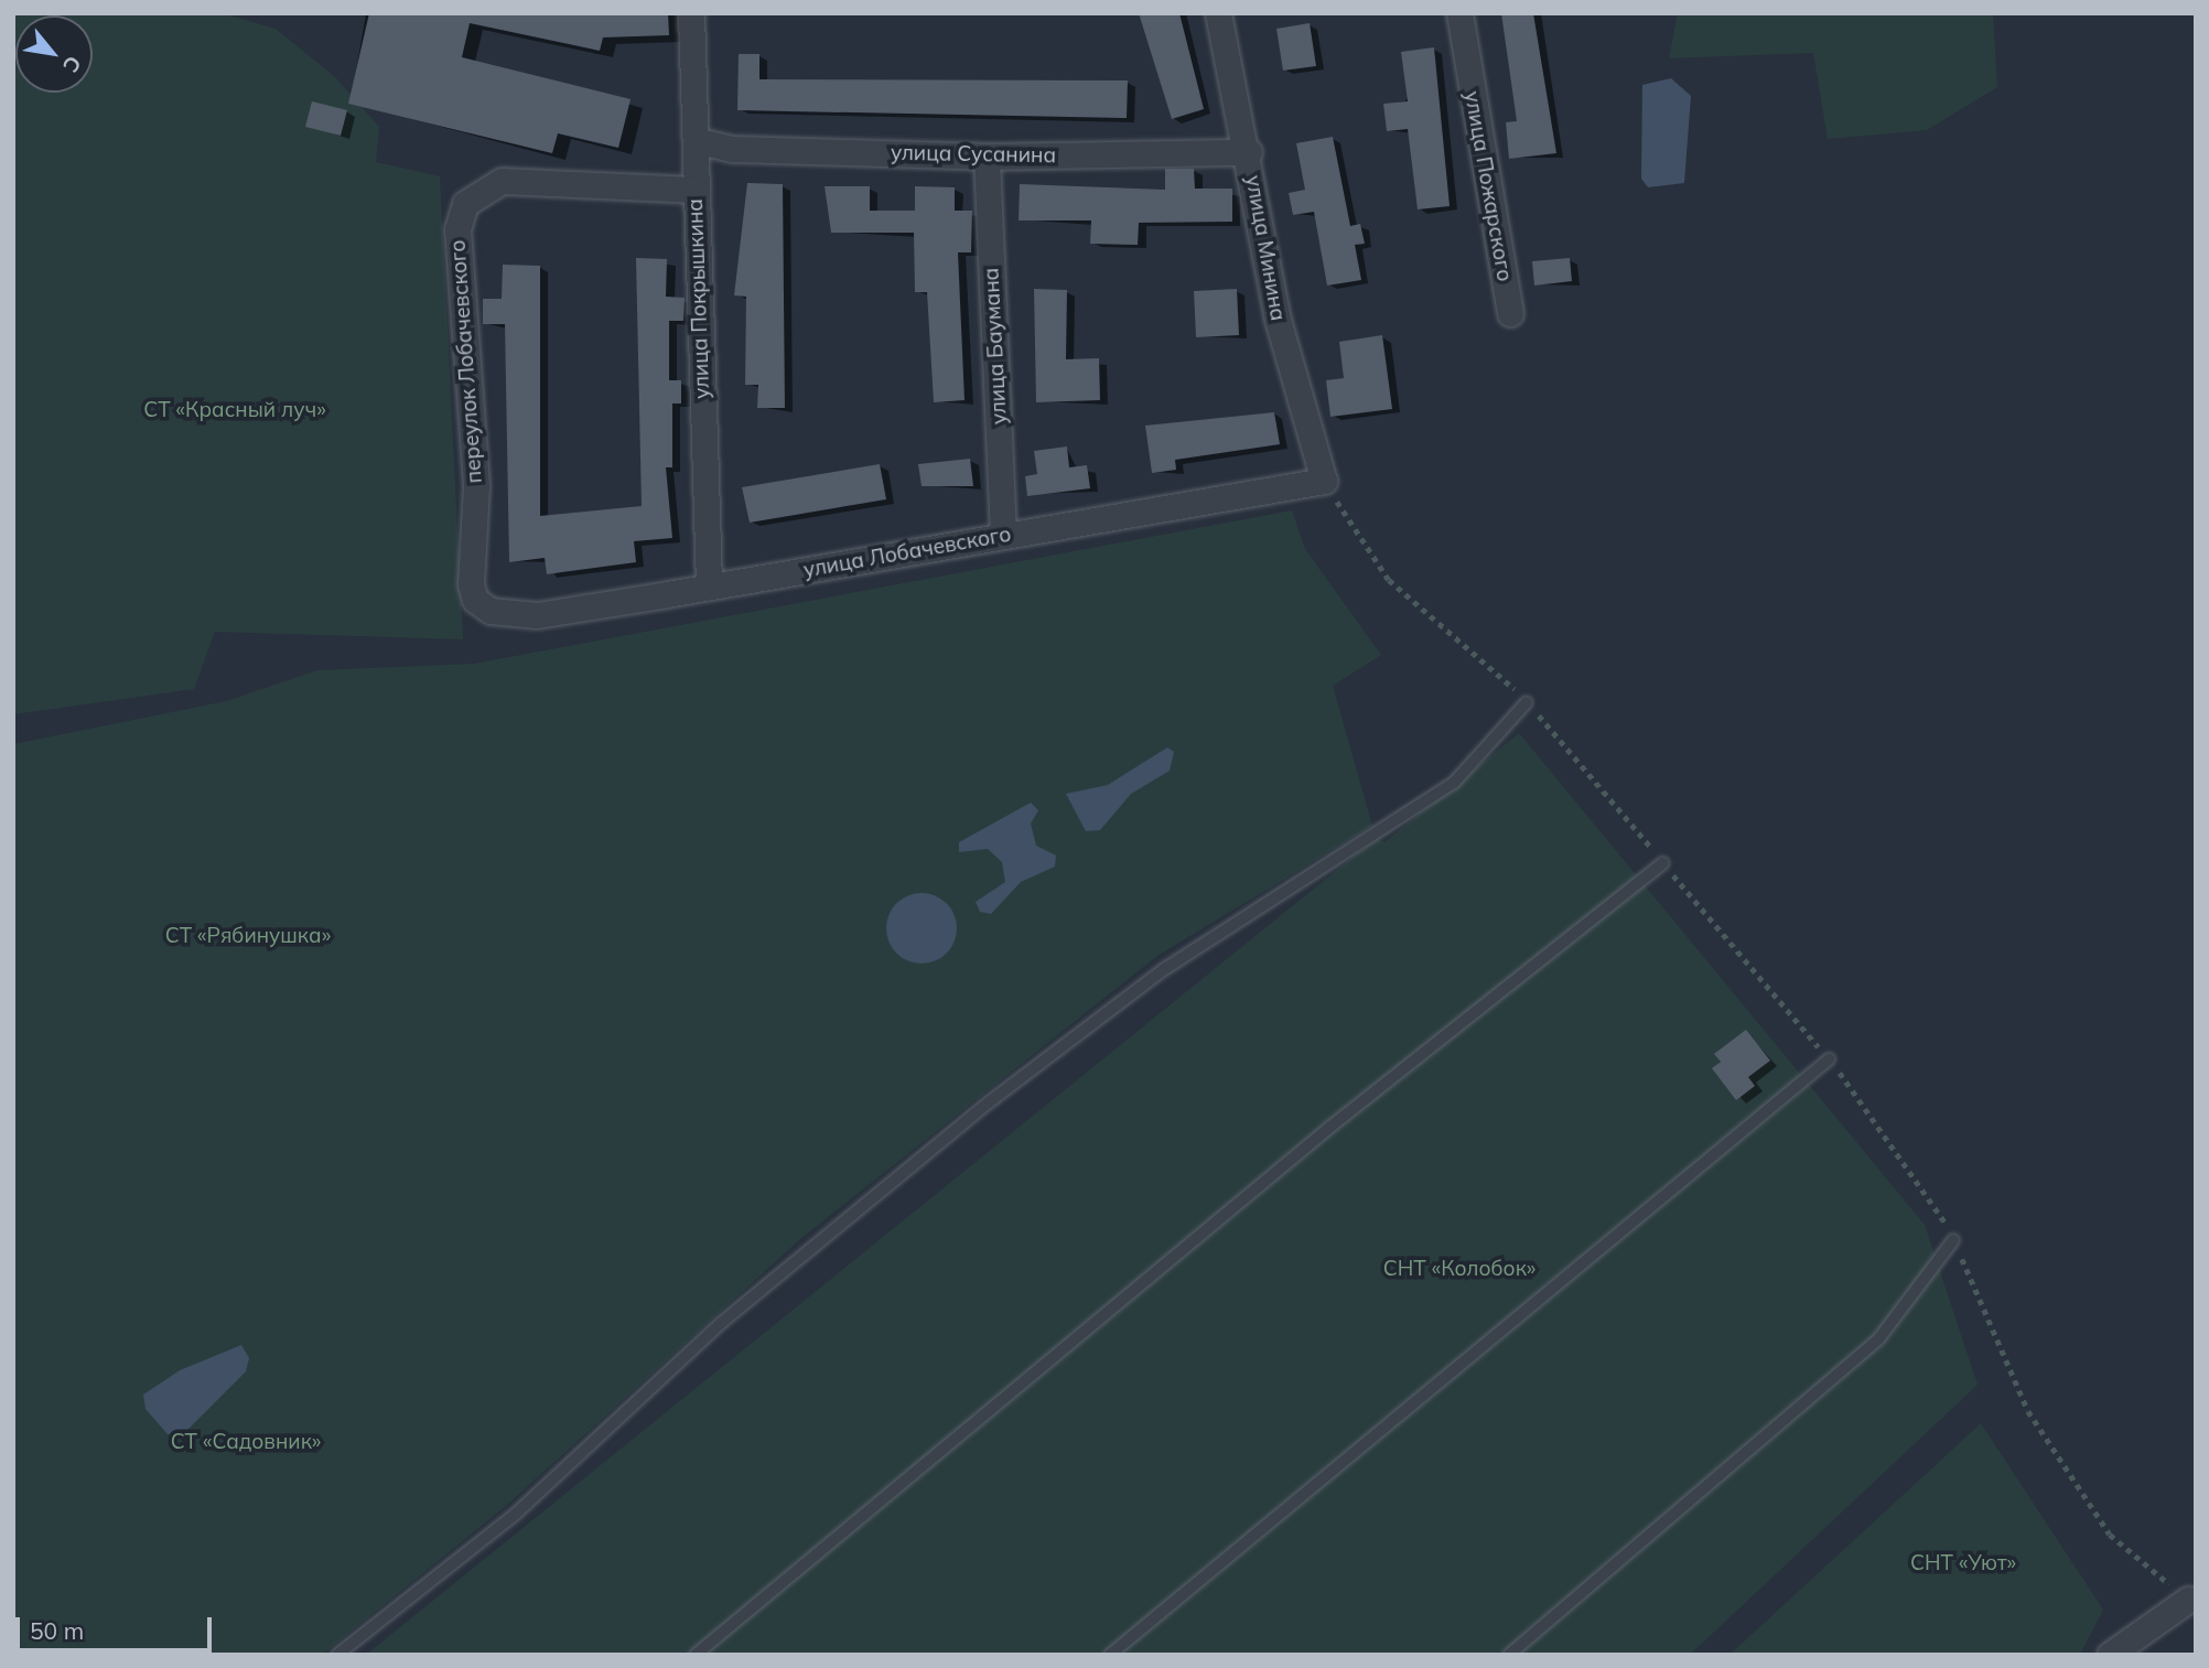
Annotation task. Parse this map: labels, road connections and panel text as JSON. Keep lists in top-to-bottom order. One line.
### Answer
{"streets":{"street":["улица Сусанина","улица Пожарского","улица Минина","улица Покрышкина","улица Баумана","переулок Лобачевского","улица Лобачевского"]},"crossings":[["улица Сусанина","улица Минина"],["улица Сусанина","улица Покрышкина"],["улица Сусанина","улица Баумана"],["улица Минина","улица Лобачевского"],["улица Покрышкина","переулок Лобачевского"],["улица Покрышкина","улица Лобачевского"],["улица Баумана","улица Лобачевского"],["переулок Лобачевского","улица Лобачевского"]],"parks":["СТ «Красный луч»","СТ «Рябинушка»","СНТ «Колобок»","СТ «Садовник»","СНТ «Уют»"],"scale_bar":"50 m","north":"bottom right"}
